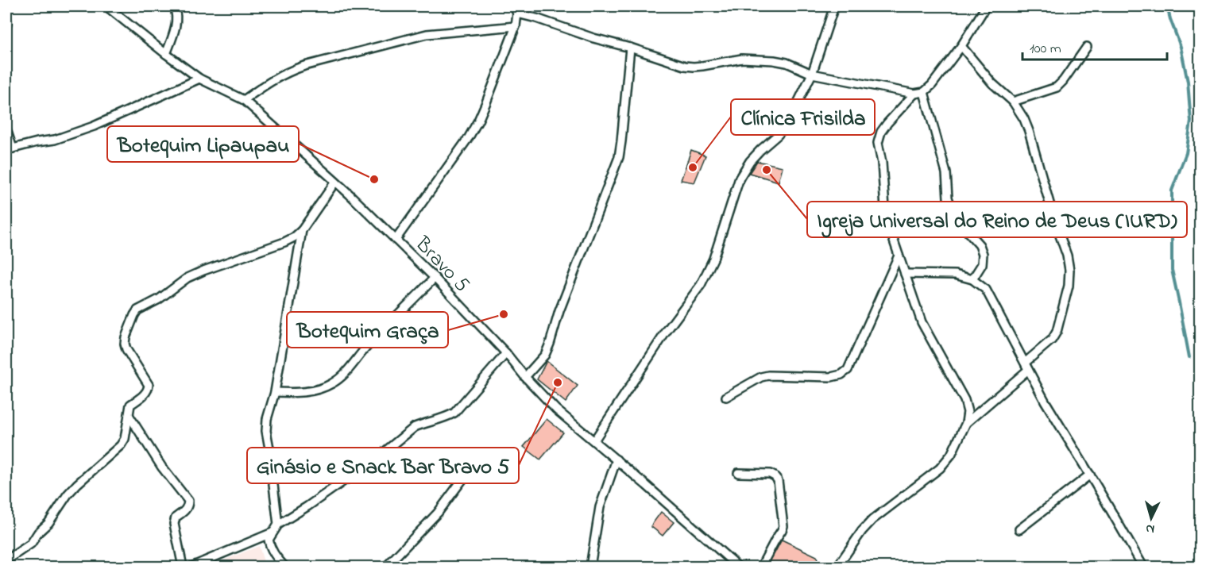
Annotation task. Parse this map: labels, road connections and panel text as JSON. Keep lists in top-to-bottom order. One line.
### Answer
{"streets":{"street":["Bravo 5"]},"places":["Clínica Frisilda","Igreja Universal do Reino de Deus (IURD)","Botequim Lipaupau","Botequim Graça","Ginásio e Snack Bar Bravo 5"],"scale_bar":"100 m","north":"bottom"}
